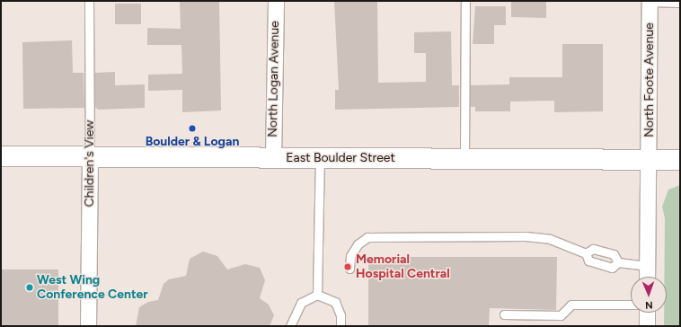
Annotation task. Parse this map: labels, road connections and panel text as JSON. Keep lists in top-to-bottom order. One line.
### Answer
{"streets":{"street":["North Logan Avenue","North Foote Avenue","East Boulder Street","Children's View"]},"crossings":[["North Logan Avenue","East Boulder Street"],["North Foote Avenue","East Boulder Street"],["East Boulder Street","Children's View"]],"places":["Boulder & Logan","Memorial Hospital Central","West Wing Conference Center"],"north":"bottom"}
